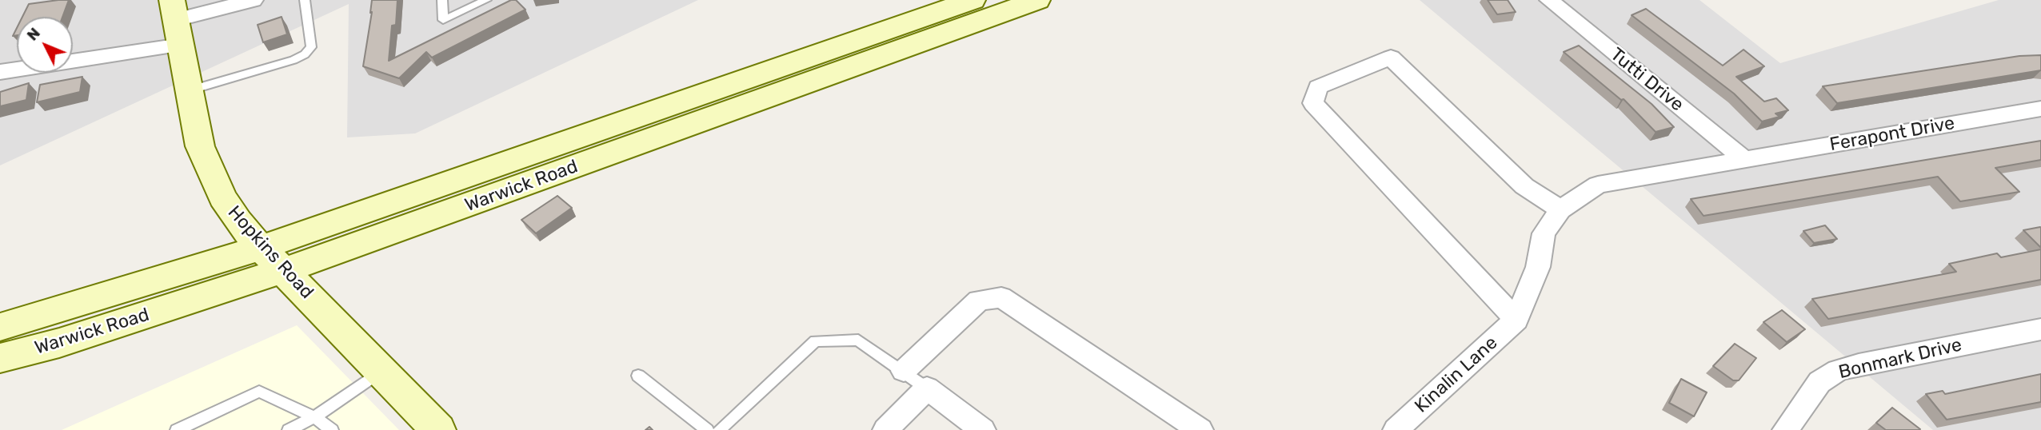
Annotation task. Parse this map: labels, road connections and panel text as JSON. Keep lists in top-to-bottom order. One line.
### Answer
{"streets":{"main road":["Warwick Road","Hopkins Road"],"street":["Tutti Drive","Ferapont Drive","Bonmark Drive","Kinalin Lane"]},"crossings":[["Tutti Drive","Ferapont Drive"],["Warwick Road","Hopkins Road"]],"north":"top left"}
